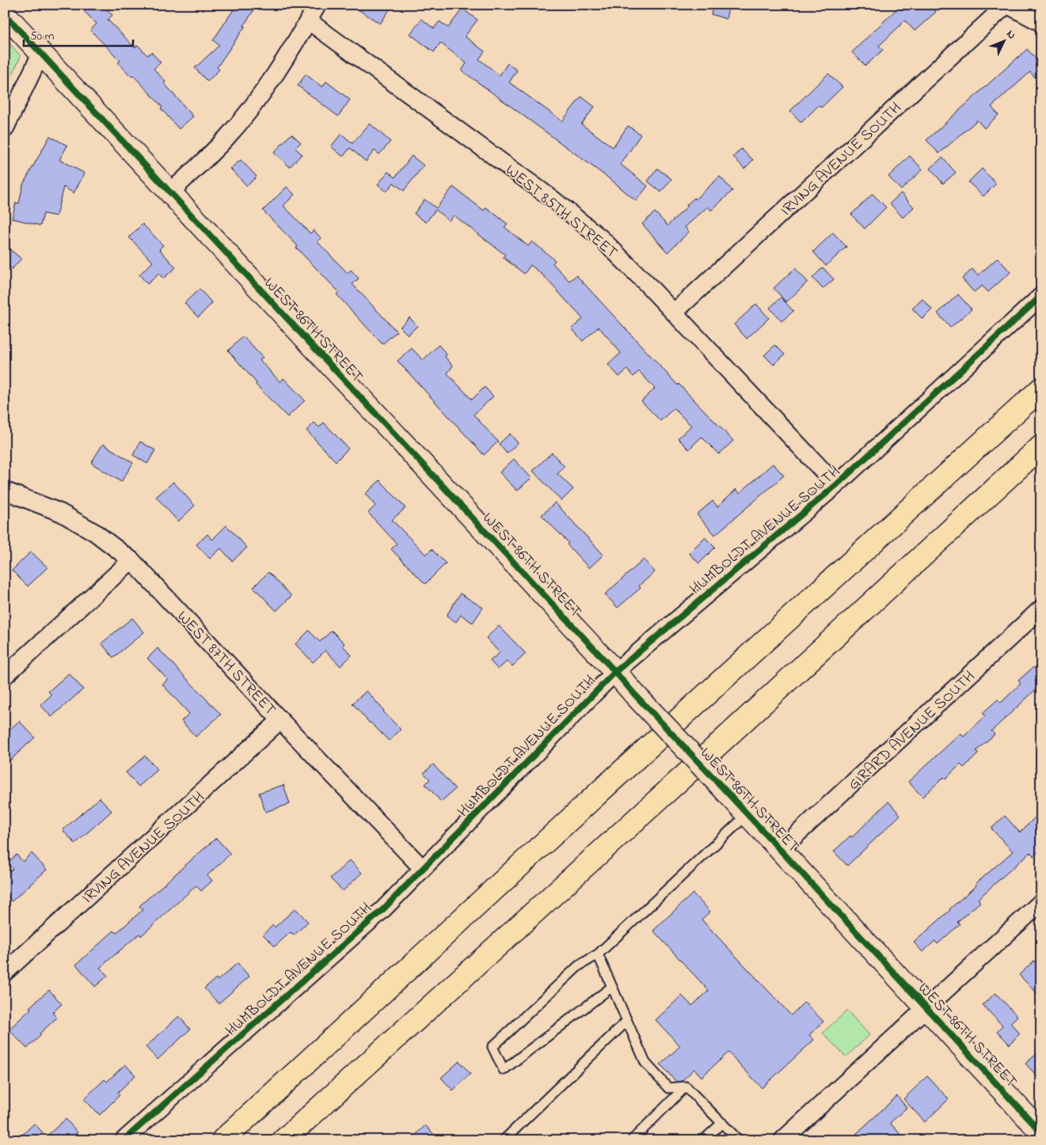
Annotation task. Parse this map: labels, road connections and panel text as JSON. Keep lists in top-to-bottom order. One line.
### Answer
{"streets":{"street":["IRVING AVENUE SOUTH","WEST 85TH STREET","WEST 86TH STREET","HUMBOLDT AVENUE SOUTH","WEST 87TH STREET","GIRARD AVENUE SOUTH"]},"crossings":[["IRVING AVENUE SOUTH","WEST 85TH STREET"],["IRVING AVENUE SOUTH","WEST 87TH STREET"],["WEST 85TH STREET","HUMBOLDT AVENUE SOUTH"],["WEST 86TH STREET","HUMBOLDT AVENUE SOUTH"],["WEST 86TH STREET","GIRARD AVENUE SOUTH"],["HUMBOLDT AVENUE SOUTH","WEST 87TH STREET"]],"scale_bar":"50 m","north":"top right"}
